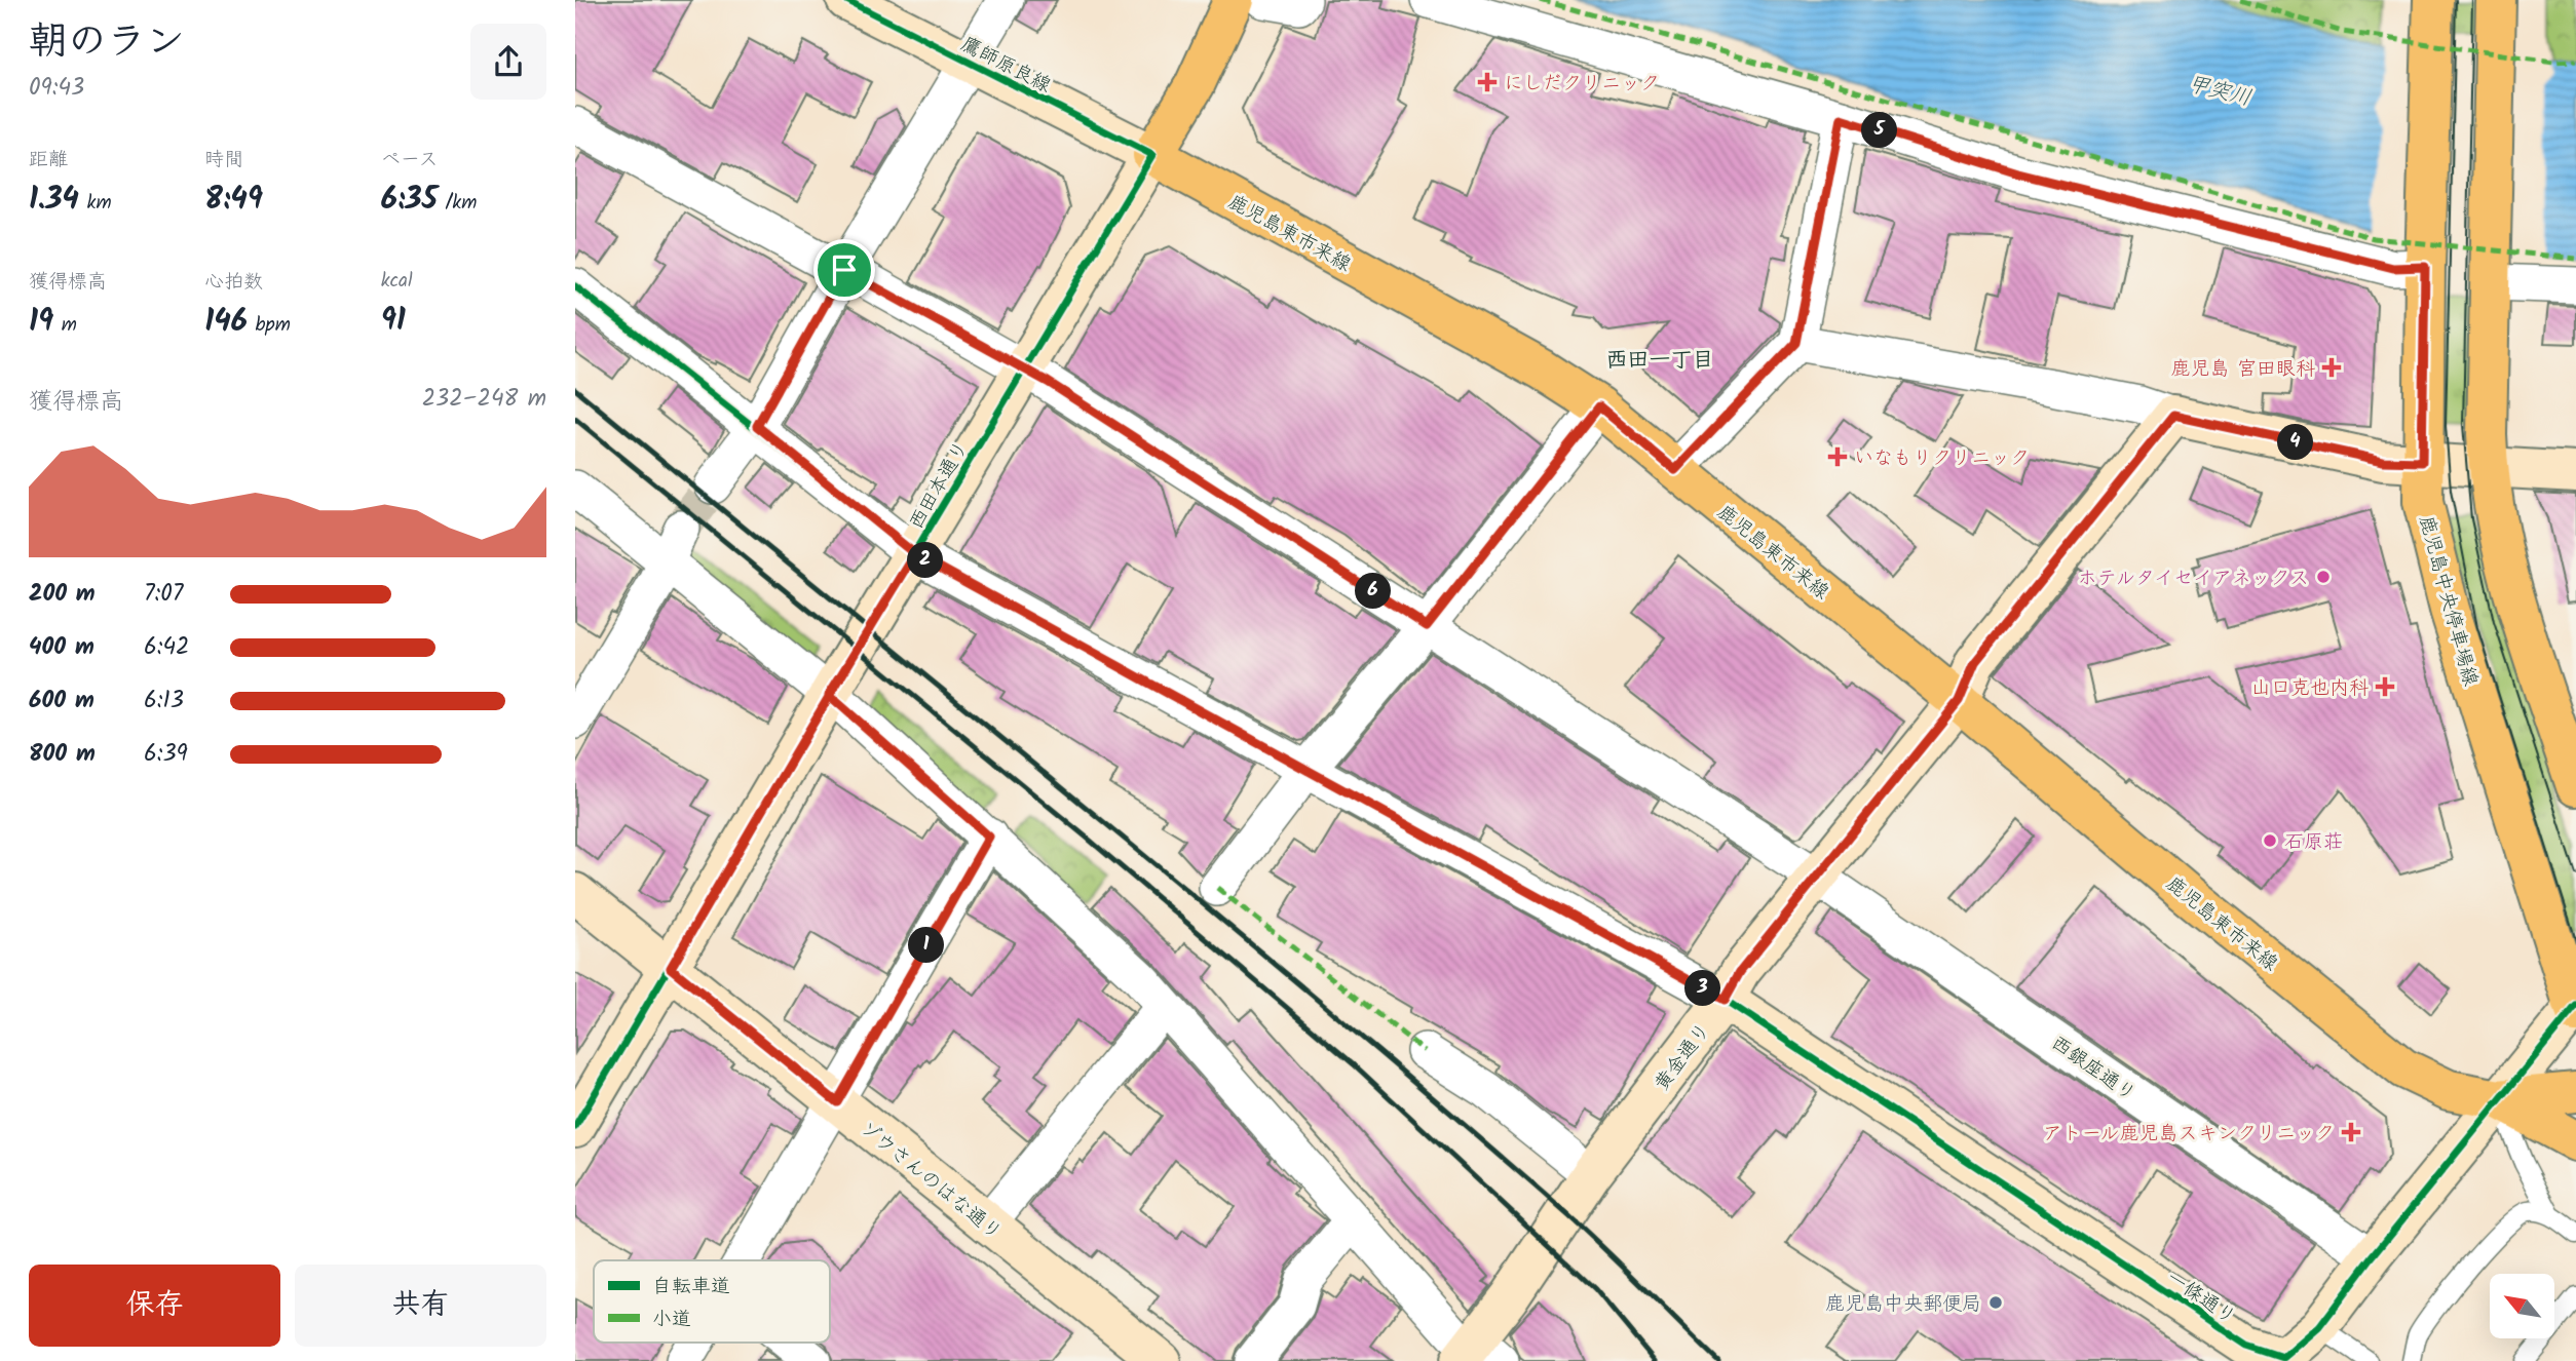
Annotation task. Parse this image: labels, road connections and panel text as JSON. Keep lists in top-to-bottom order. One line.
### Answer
{"streets":{"main road":["鹿児島東市来線","鹿児島中央停車場線"],"street":["鷹師原良線","西田本通り","黄金通り","西銀座通り","ゾウさんのはな通り","一條通り"]},"crossings":[["鷹師原良線","鹿児島東市来線"],["鷹師原良線","西田本通り"],["鹿児島東市来線","西田本通り"],["鹿児島東市来線","黄金通り"],["鹿児島東市来線","一條通り"],["西田本通り","西銀座通り"],["西田本通り","ゾウさんのはな通り"],["鹿児島中央停車場線","一條通り"],["黄金通り","西銀座通り"],["黄金通り","一條通り"],["西銀座通り","一條通り"]],"districts":["西田一丁目"],"water":["甲突川"],"places":{"health":["にしだクリニック","鹿児島 宮田眼科","いなもりクリニック","山口克也内科","アトール鹿児島スキンクリニック"],"other":["ホテルタイセイアネックス","石原荘","鹿児島中央郵便局"]},"legend":["自転車道","小道"],"north":"top left","page":{"heading":["朝のラン","09:43"],"pins":["5","4","2","6","1","3"],"stats":[["距離","1.34 km"],["時間","8:49"],["ペース","6:35 /km"],["獲得標高","19 m"],["心拍数","146 bpm"],["kcal","91"]],"chart":["獲得標高","232–248 m"],"list":[{"name":"200 m","note":"7:07"},{"name":"400 m","note":"6:42"},{"name":"600 m","note":"6:13"},{"name":"800 m","note":"6:39"}],"buttons":["保存","共有"]}}
